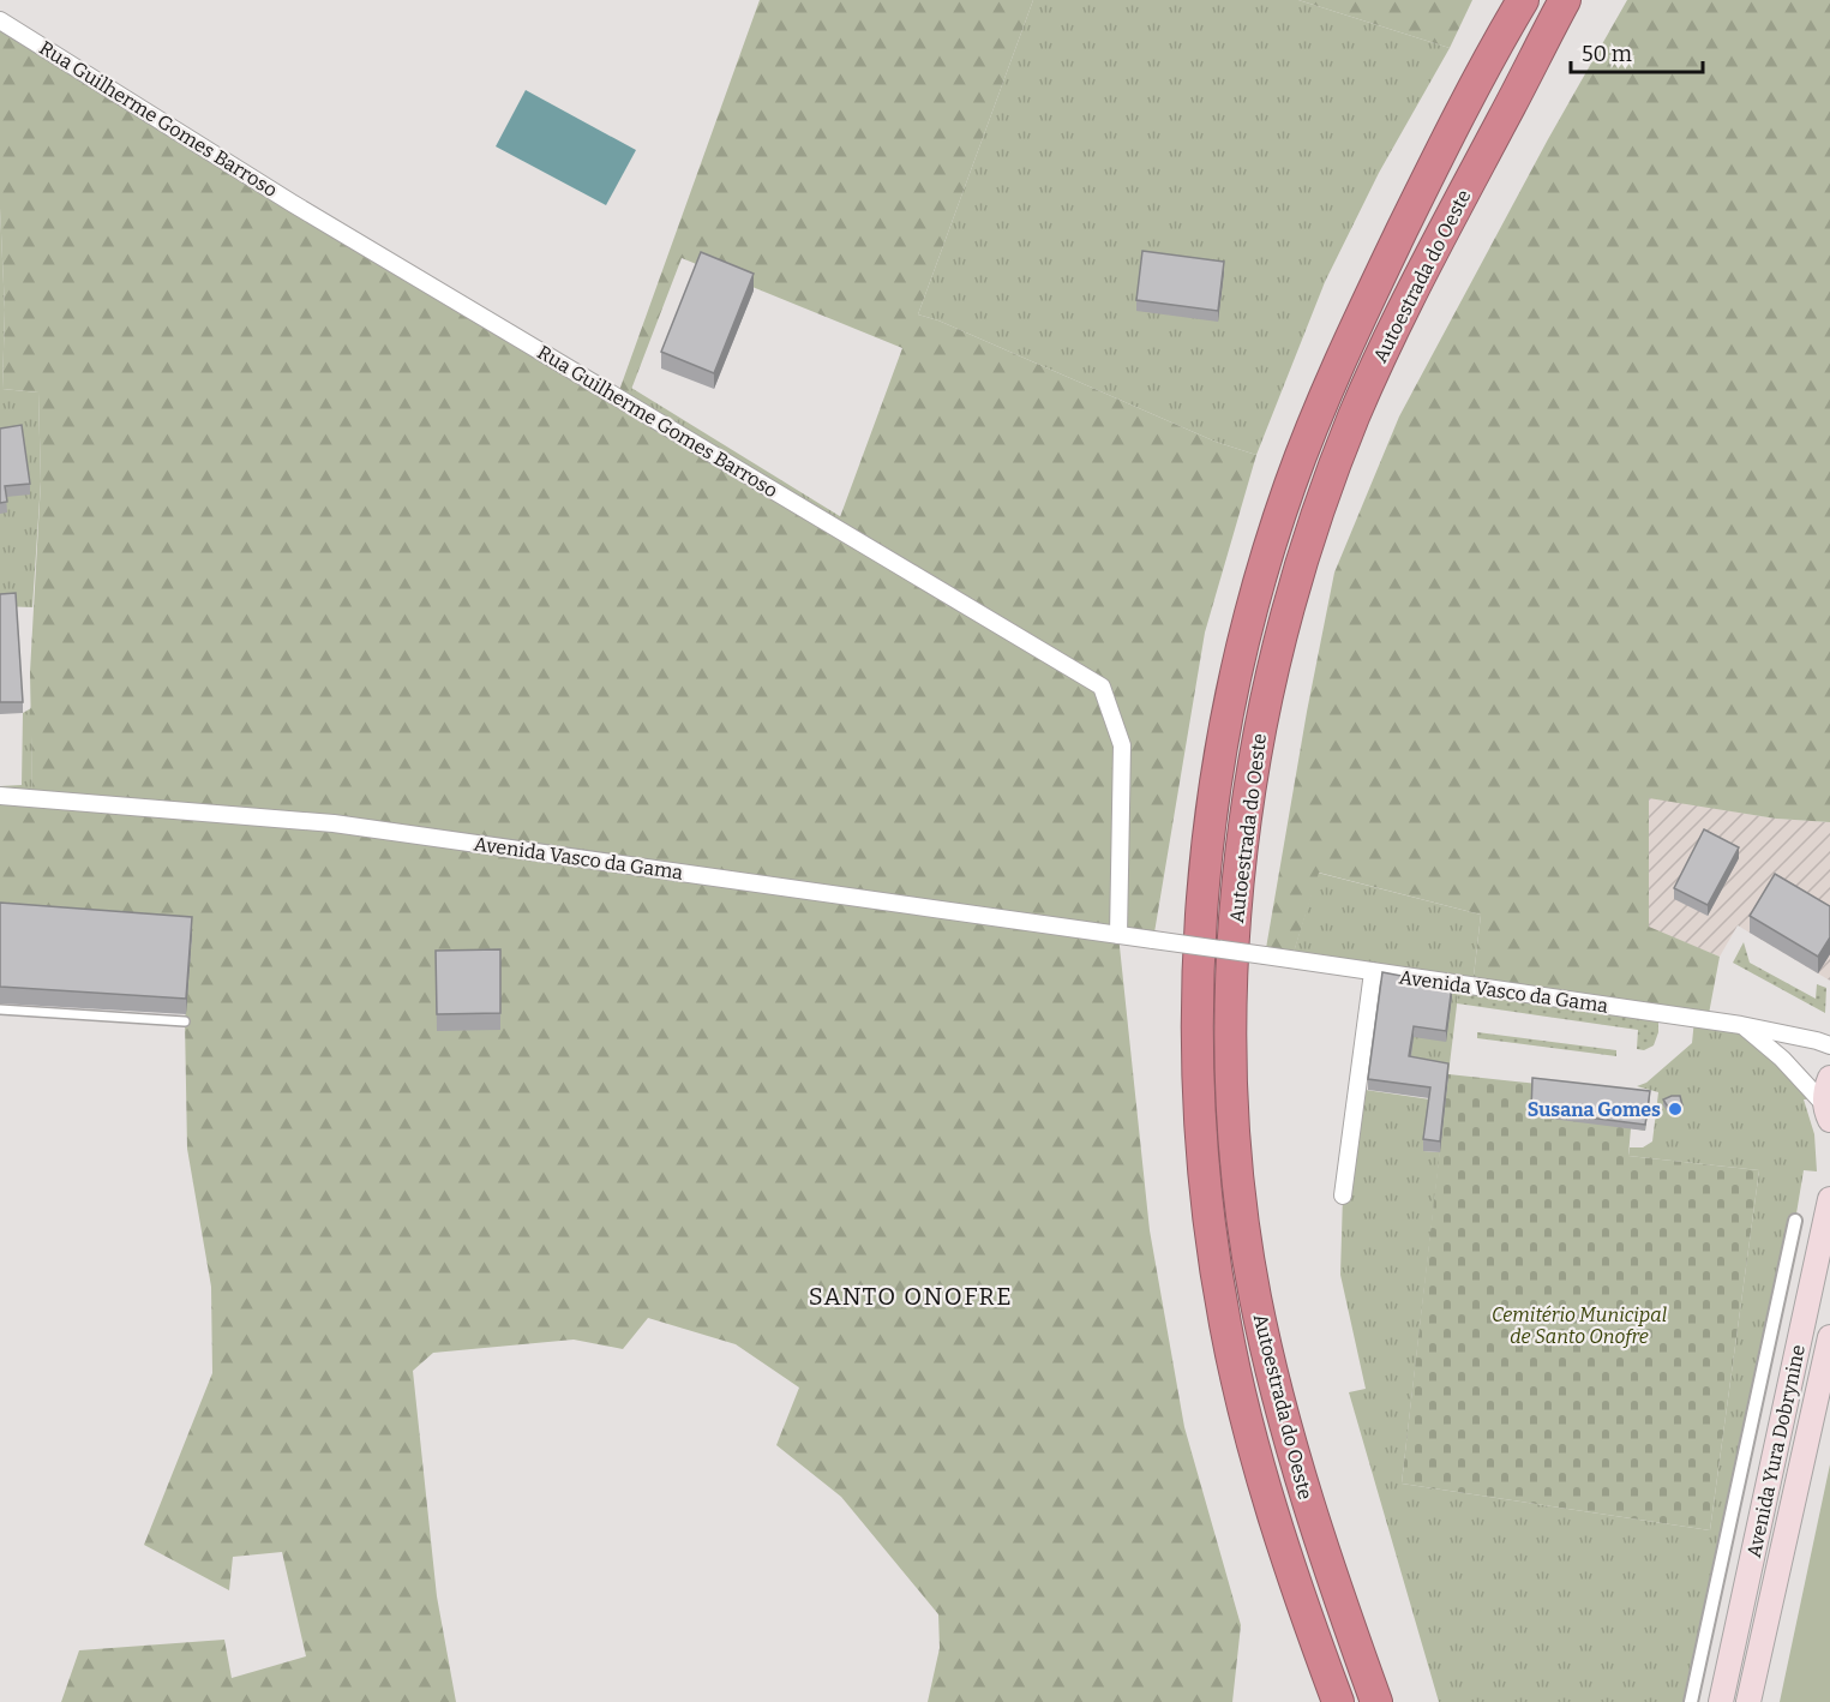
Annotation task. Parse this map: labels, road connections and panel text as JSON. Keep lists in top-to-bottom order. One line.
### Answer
{"streets":{"highway":["Autoestrada do Oeste"],"main road":["Avenida Yura Dobrynine"],"street":["Rua Guilherme Gomes Barroso","Avenida Vasco da Gama"]},"crossings":[["Rua Guilherme Gomes Barroso","Avenida Vasco da Gama"]],"districts":["SANTO ONOFRE"],"parks":["Cemitério Municipal de Santo Onofre"],"places":["Susana Gomes"],"scale_bar":"50 m"}
